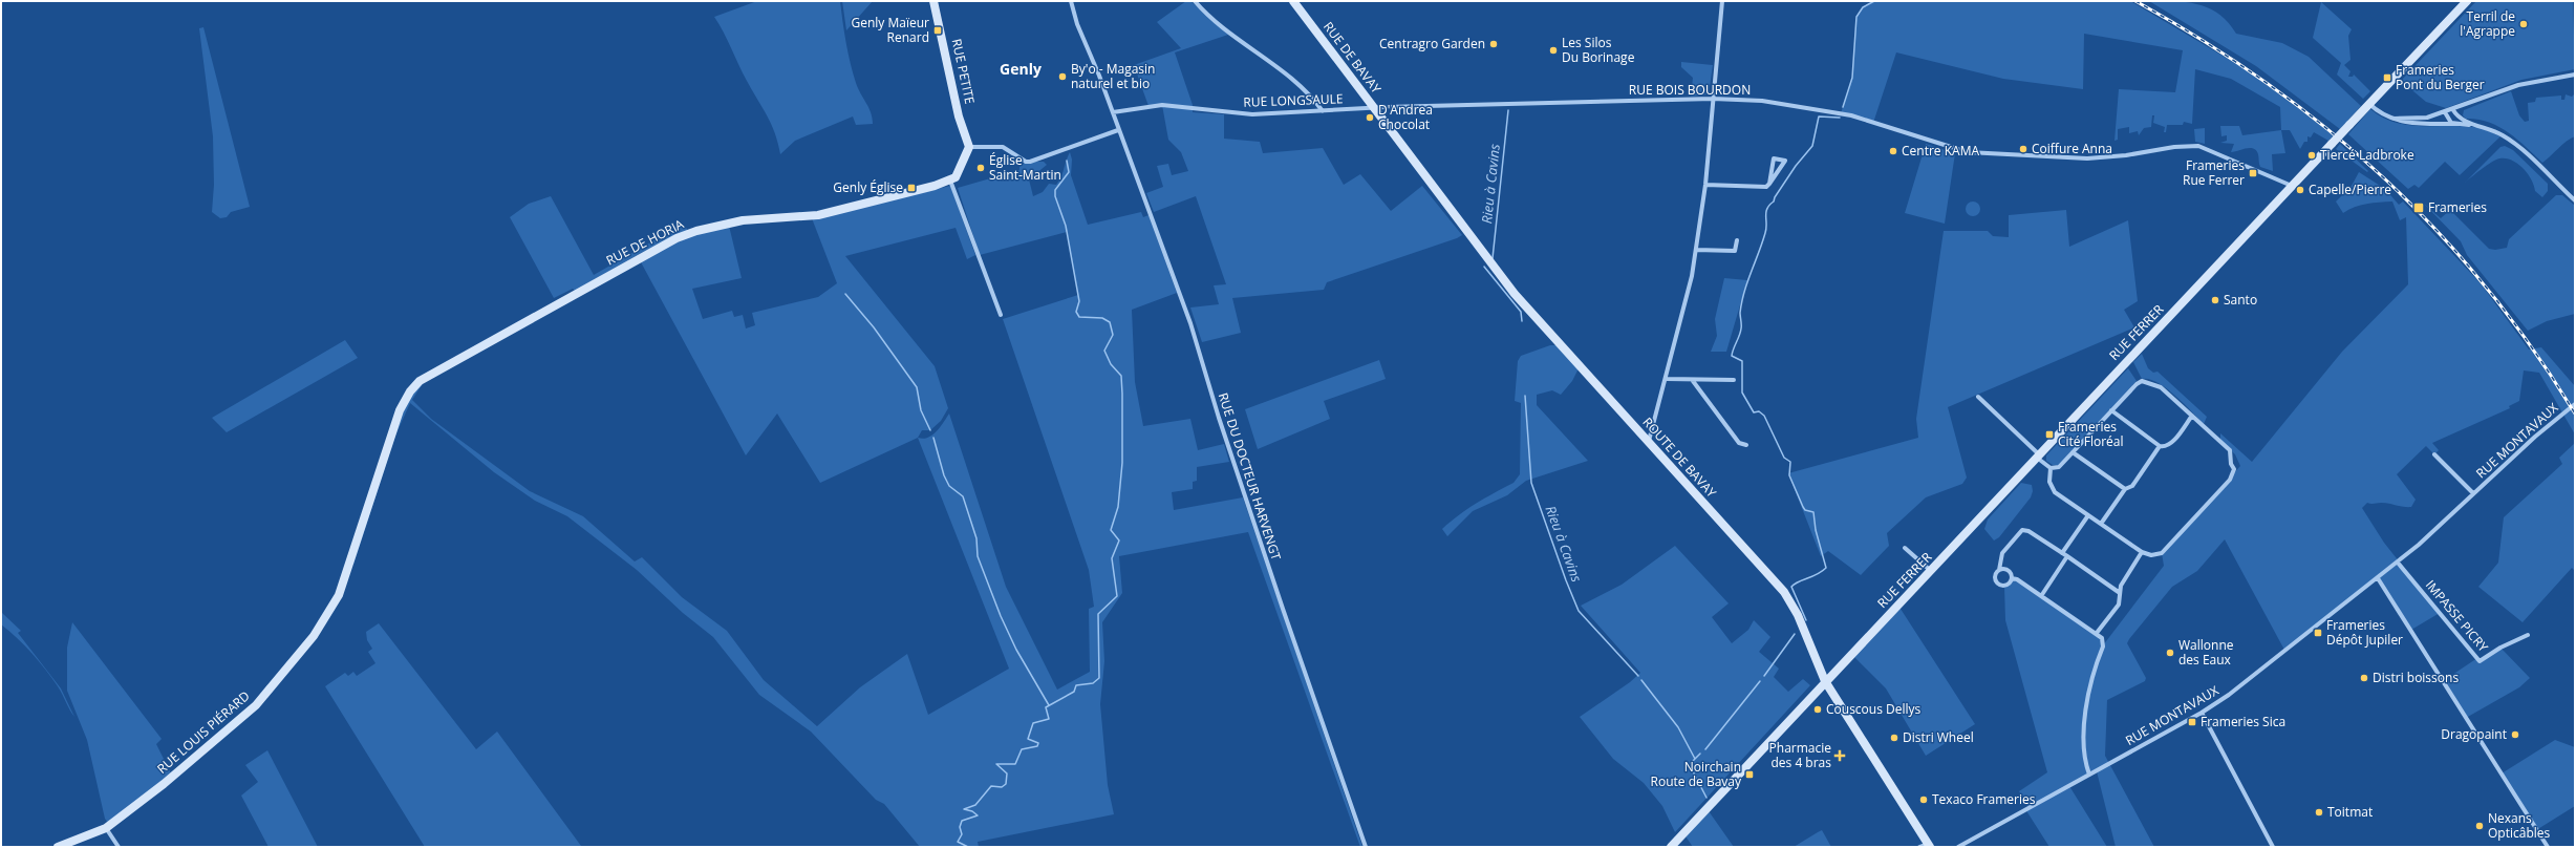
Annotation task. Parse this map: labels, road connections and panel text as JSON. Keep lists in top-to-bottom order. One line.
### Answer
{"streets":{"main road":["RUE DE BAVAY","RUE PETITE","RUE DE HORIA","RUE FERRER","ROUTE DE BAVAY","RUE LOUIS PIÉRARD"],"street":["RUE BOIS BOURDON","RUE LONGSAULE","RUE MONTAVAUX","RUE DU DOCTEUR HARVENGT","IMPASSE PICRY"]},"crossings":[["RUE DE BAVAY","RUE BOIS BOURDON"],["RUE DE BAVAY","RUE LONGSAULE"],["RUE DE BAVAY","ROUTE DE BAVAY"],["RUE BOIS BOURDON","RUE LONGSAULE"],["RUE BOIS BOURDON","RUE FERRER"],["RUE BOIS BOURDON","ROUTE DE BAVAY"],["RUE LONGSAULE","ROUTE DE BAVAY"],["RUE LONGSAULE","RUE DU DOCTEUR HARVENGT"],["RUE DE HORIA","RUE LOUIS PIÉRARD"],["RUE FERRER","ROUTE DE BAVAY"],["RUE MONTAVAUX","IMPASSE PICRY"]],"districts":["Genly"],"water":["Rieu à Cavins"],"places":{"other":["Terril de l'Agrappe","Centragro Garden","Les Silos Du Borinage","By'o - Magasin naturel et bio","D'Andrea Chocolat","Coiffure Anna","Centre KAMA","Tiercé Ladbroke","Église Saint-Martin","Capelle/Pierre","Santo","Wallonne des Eaux","Distri boissons","Couscous Dellys","Dragopaint","Distri Wheel","Texaco Frameries","Toitmat","Nexans Opticâbles"],"transit":["Genly Maïeur Renard","Frameries Pont du Berger","Frameries Rue Ferrer","Genly Église","Frameries","Frameries Cité Floréal","Frameries Dépôt Jupiler","Frameries Sica","Noirchain Route de Bavay"],"health":["Pharmacie des 4 bras"]}}
